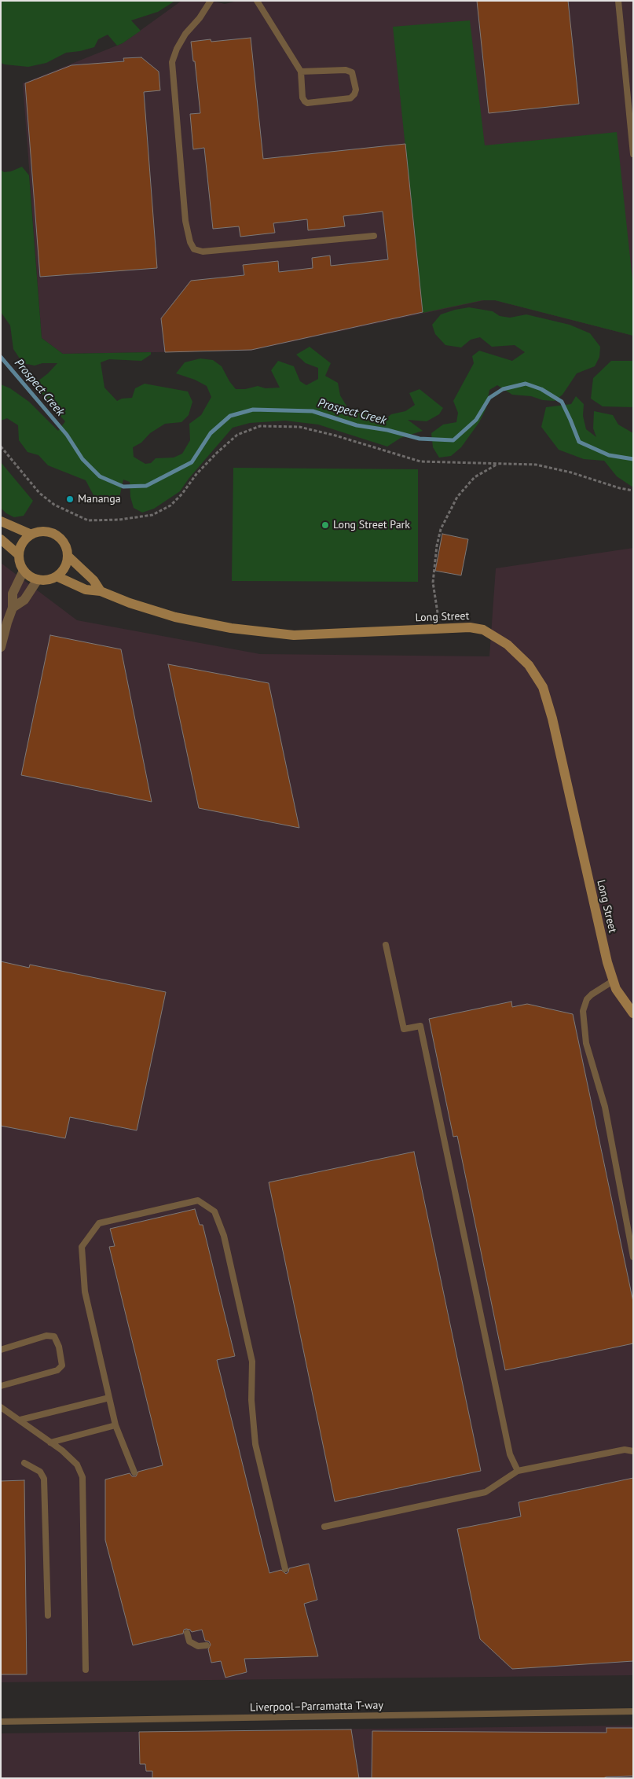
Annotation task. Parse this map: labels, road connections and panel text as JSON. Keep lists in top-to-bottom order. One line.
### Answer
{"streets":{"street":["Long Street"],"lane":["Liverpool–Parramatta T-way"]},"water":["Prospect Creek"],"places":["Mananga","Long Street Park"]}
